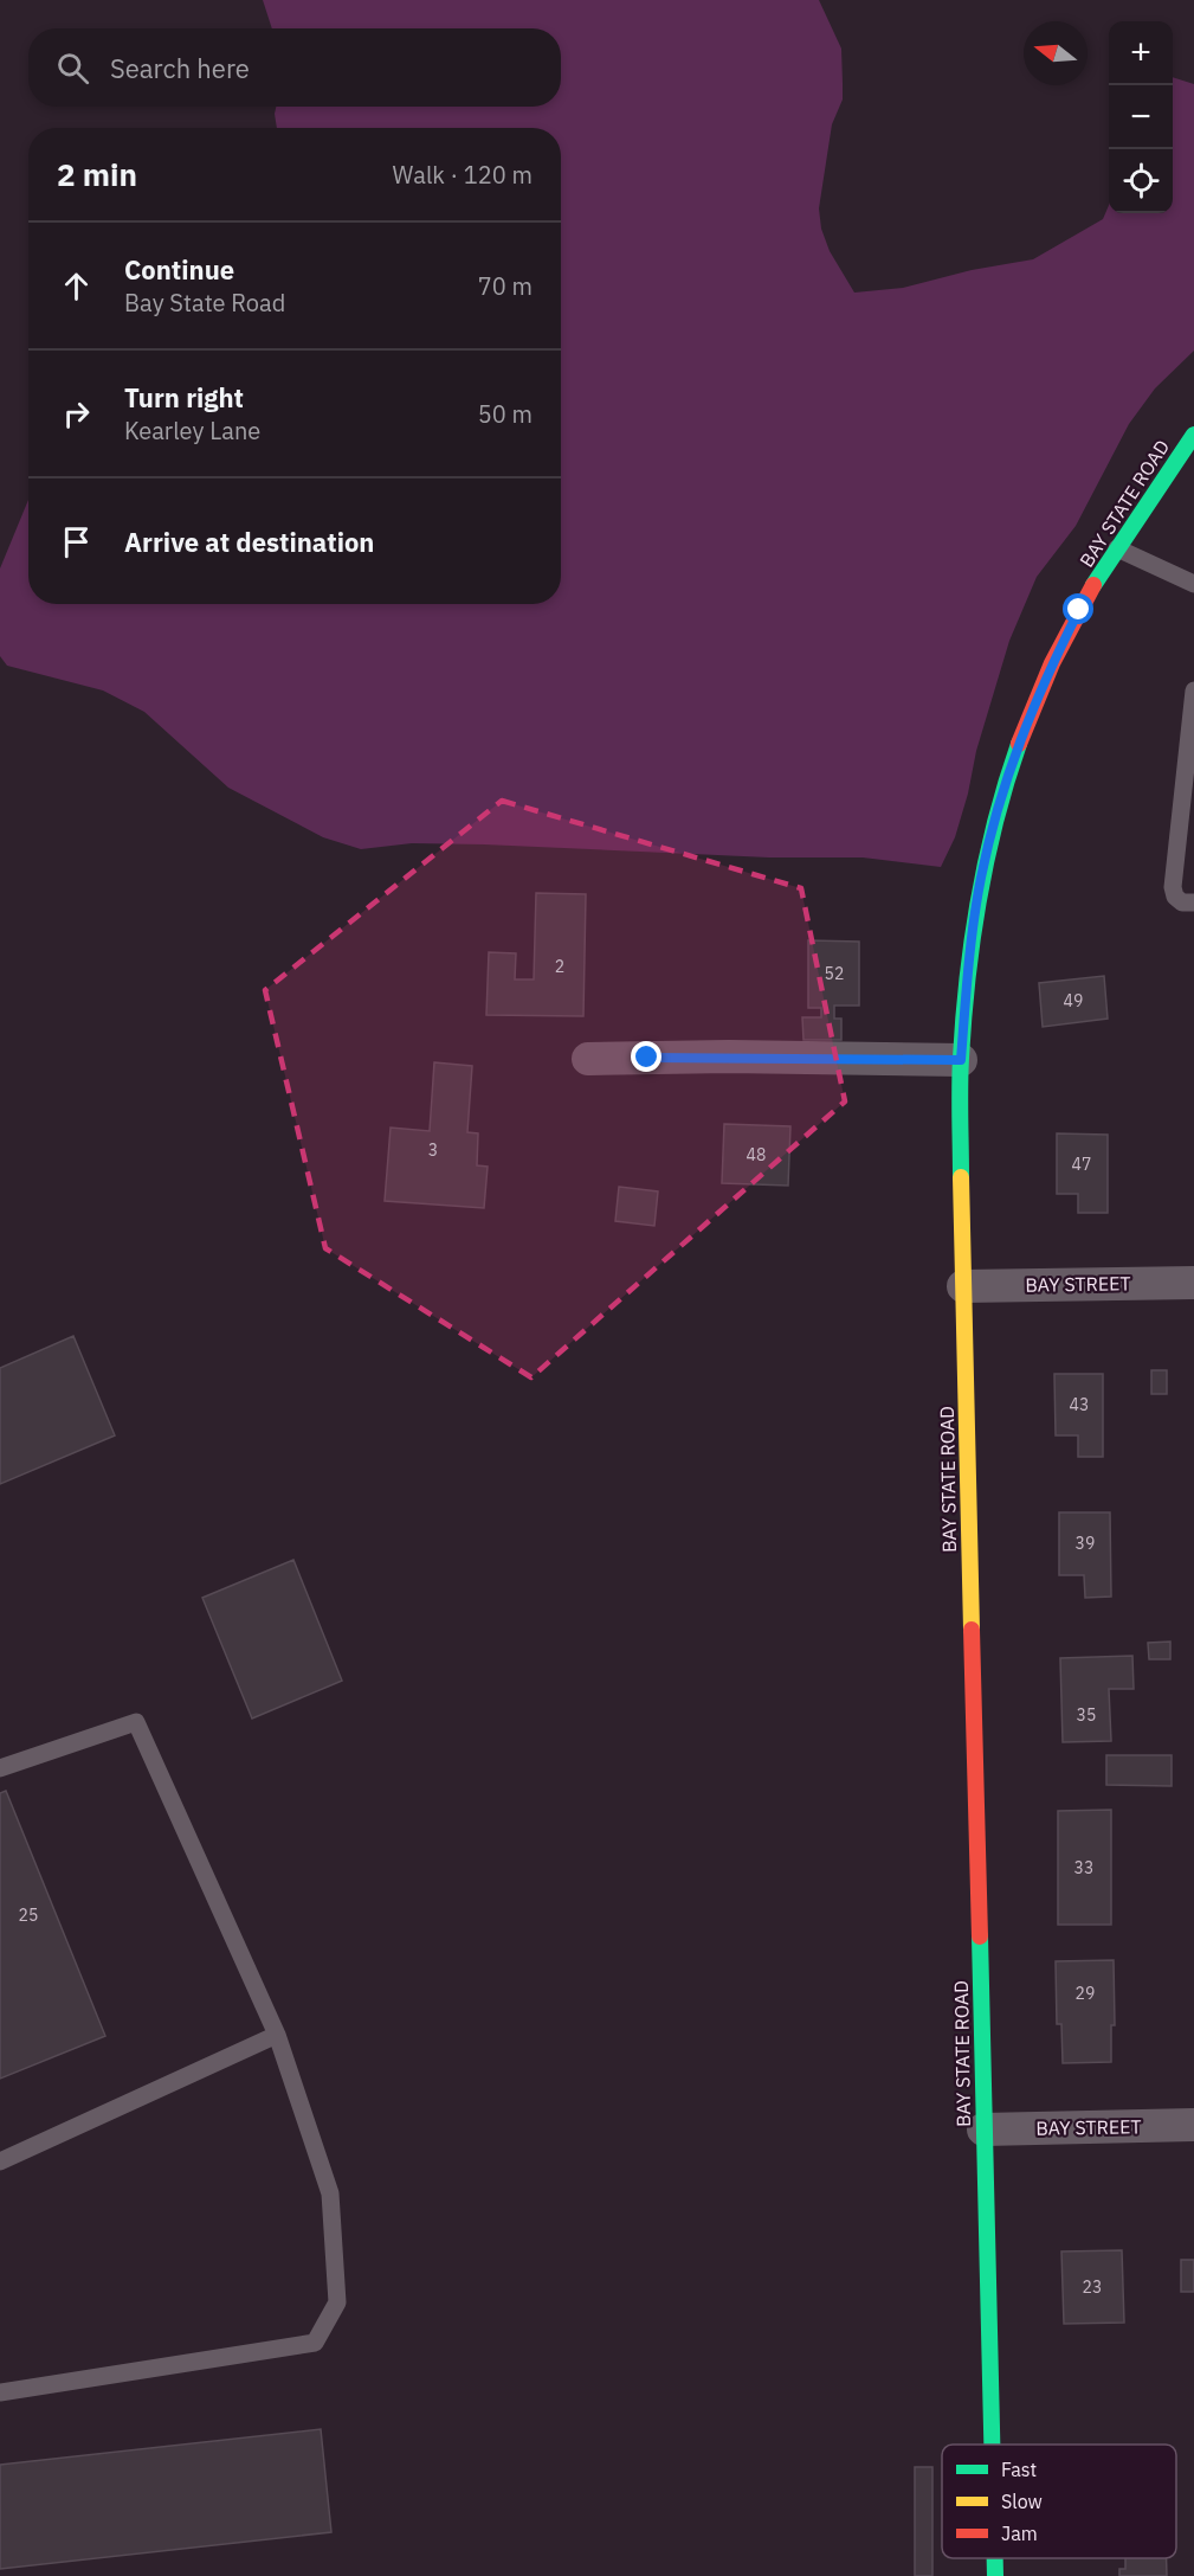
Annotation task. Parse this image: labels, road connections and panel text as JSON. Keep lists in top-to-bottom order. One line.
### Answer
{"streets":{"street":["BAY STATE ROAD","BAY STREET"]},"crossings":[["BAY STATE ROAD","BAY STREET"]],"house_numbers":["2","52","49","3","48","47","43","39","35","33","25","29","23"],"legend":["Fast","Slow","Jam"],"north":"left","page":{"map_buttons":["+","−"],"search":"Search here","heading":["2 min","Walk · 120 m"],"list":[["Continue","Bay State Road","70 m"],["Turn right","Kearley Lane","50 m"],"Arrive at destination"]}}
